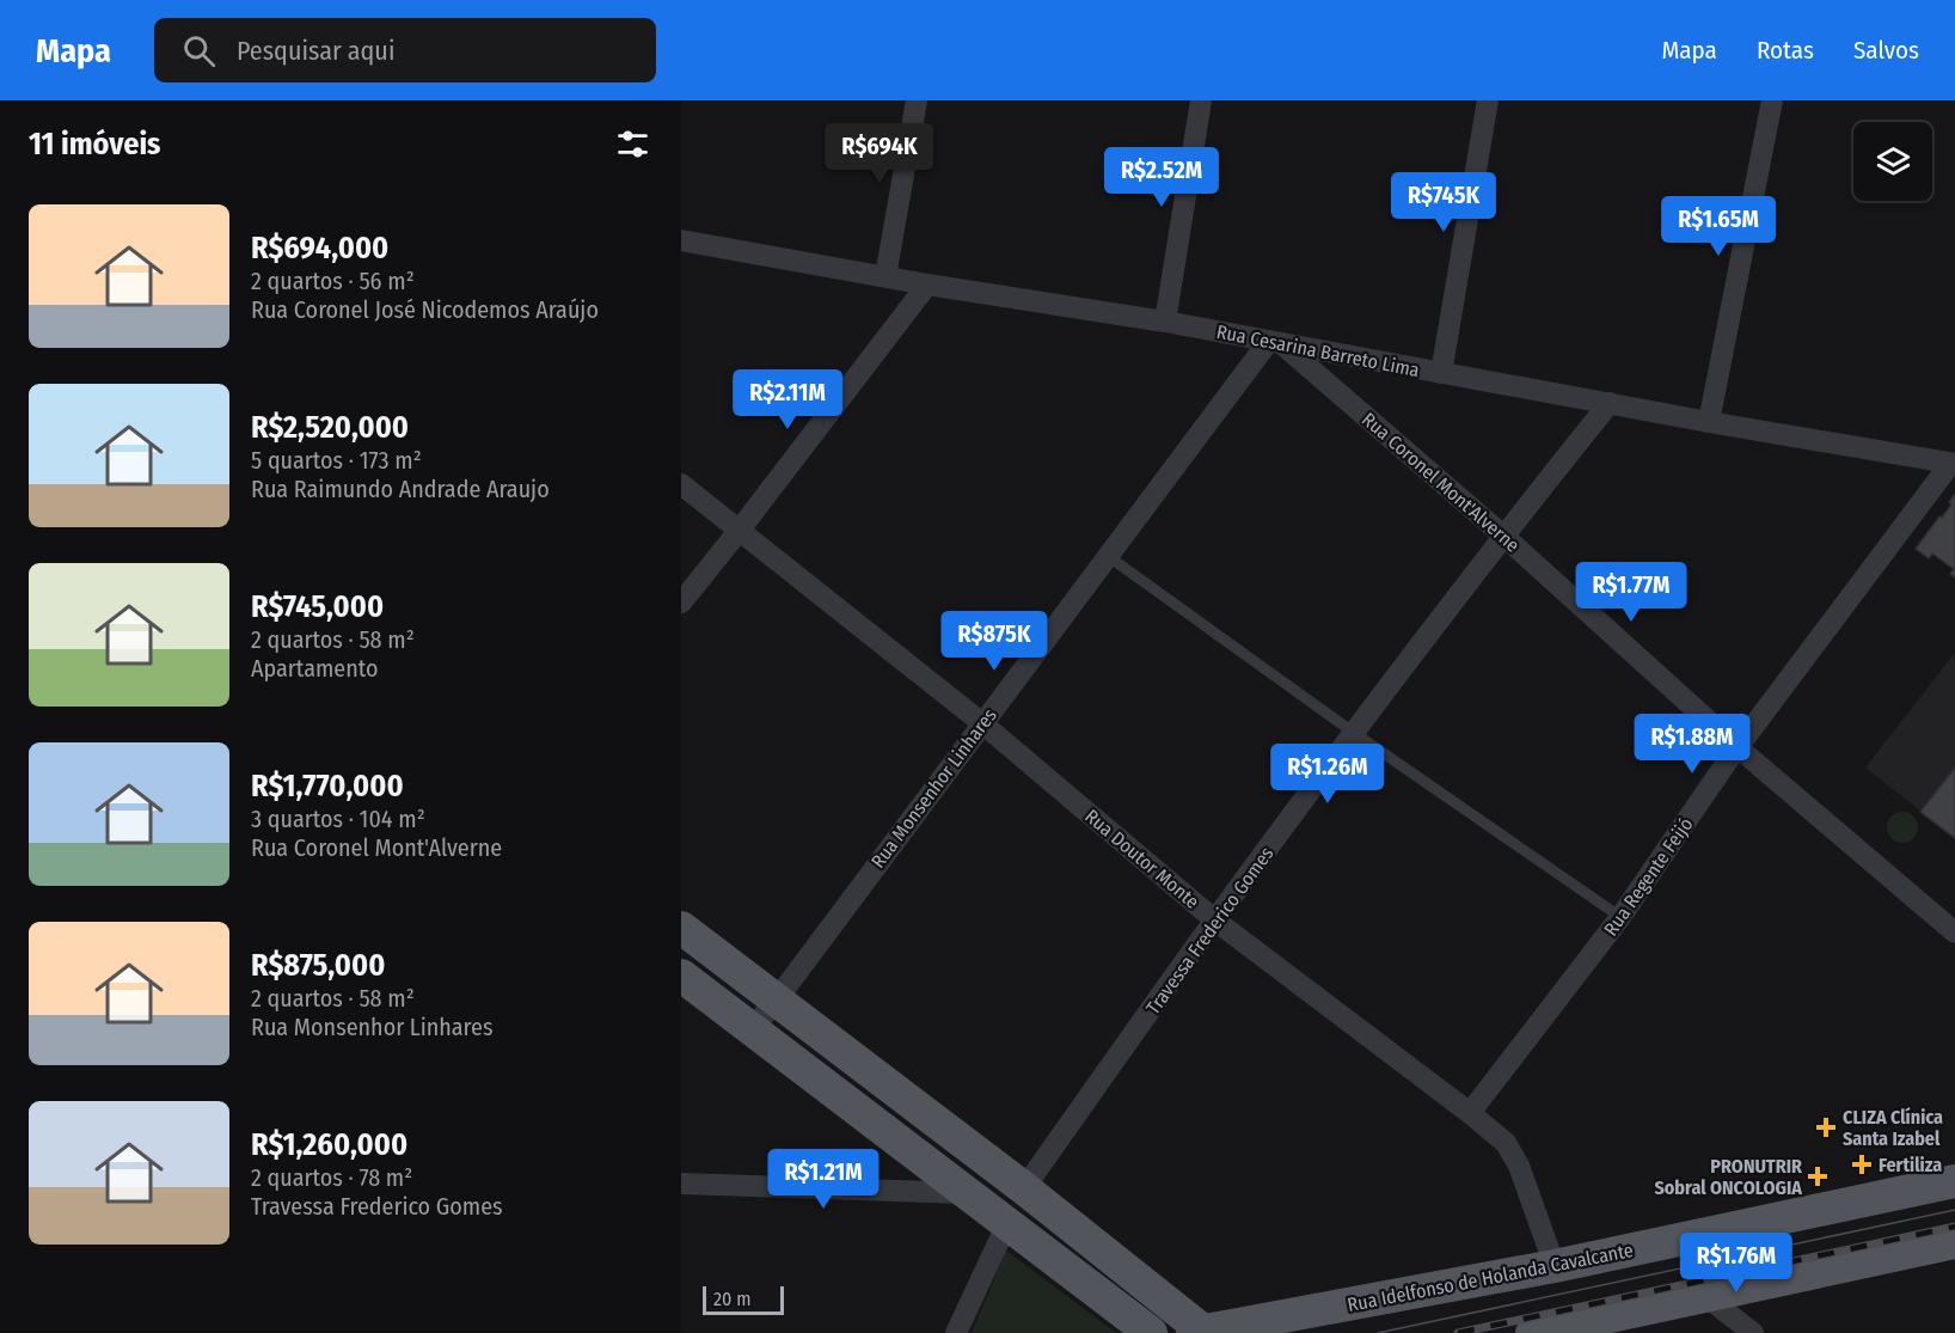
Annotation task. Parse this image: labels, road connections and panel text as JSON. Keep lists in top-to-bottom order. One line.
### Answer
{"streets":{"main road":["Rua Idelfonso de Holanda Cavalcante"],"street":["Rua Cesarina Barreto Lima","Rua Coronel Mont'Alverne","Rua Monsenhor Linhares","Rua Doutor Monte","Rua Regente Feijó","Travessa Frederico Gomes"]},"crossings":[["Rua Cesarina Barreto Lima","Rua Coronel Mont'Alverne"],["Rua Cesarina Barreto Lima","Rua Monsenhor Linhares"],["Rua Cesarina Barreto Lima","Rua Regente Feijó"],["Rua Cesarina Barreto Lima","Travessa Frederico Gomes"],["Rua Coronel Mont'Alverne","Rua Monsenhor Linhares"],["Rua Coronel Mont'Alverne","Rua Regente Feijó"],["Rua Coronel Mont'Alverne","Travessa Frederico Gomes"],["Rua Monsenhor Linhares","Rua Doutor Monte"],["Rua Doutor Monte","Rua Regente Feijó"],["Rua Doutor Monte","Travessa Frederico Gomes"],["Rua Doutor Monte","Rua Idelfonso de Holanda Cavalcante"]],"places":{"health":["CLIZA Clínica Santa Izabel","Fertiliza","PRONUTRIR Sobral ONCOLOGIA"]},"scale_bar":"20 m","page":{"header":"Mapa","search":"Pesquisar aqui","nav":["Mapa","Rotas","Salvos"],"heading":"11 imóveis","price":["R$694K","R$2.52M","R$745K","R$1.65M","R$2.11M","R$1.77M","R$875K","R$1.88M","R$1.26M","R$1.21M","R$1.76M"],"list":[{"name":"R$694,000","note":"2 quartos · 56 m² · Rua Coronel José Nicodemos Araújo"},{"name":"R$2,520,000","note":"5 quartos · 173 m² · Rua Raimundo Andrade Araujo"},{"name":"R$745,000","note":"2 quartos · 58 m² · Apartamento"},{"name":"R$1,770,000","note":"3 quartos · 104 m² · Rua Coronel Mont'Alverne"},{"name":"R$875,000","note":"2 quartos · 58 m² · Rua Monsenhor Linhares"},{"name":"R$1,260,000","note":"2 quartos · 78 m² · Travessa Frederico Gomes"}],"scale":"20 m"}}
